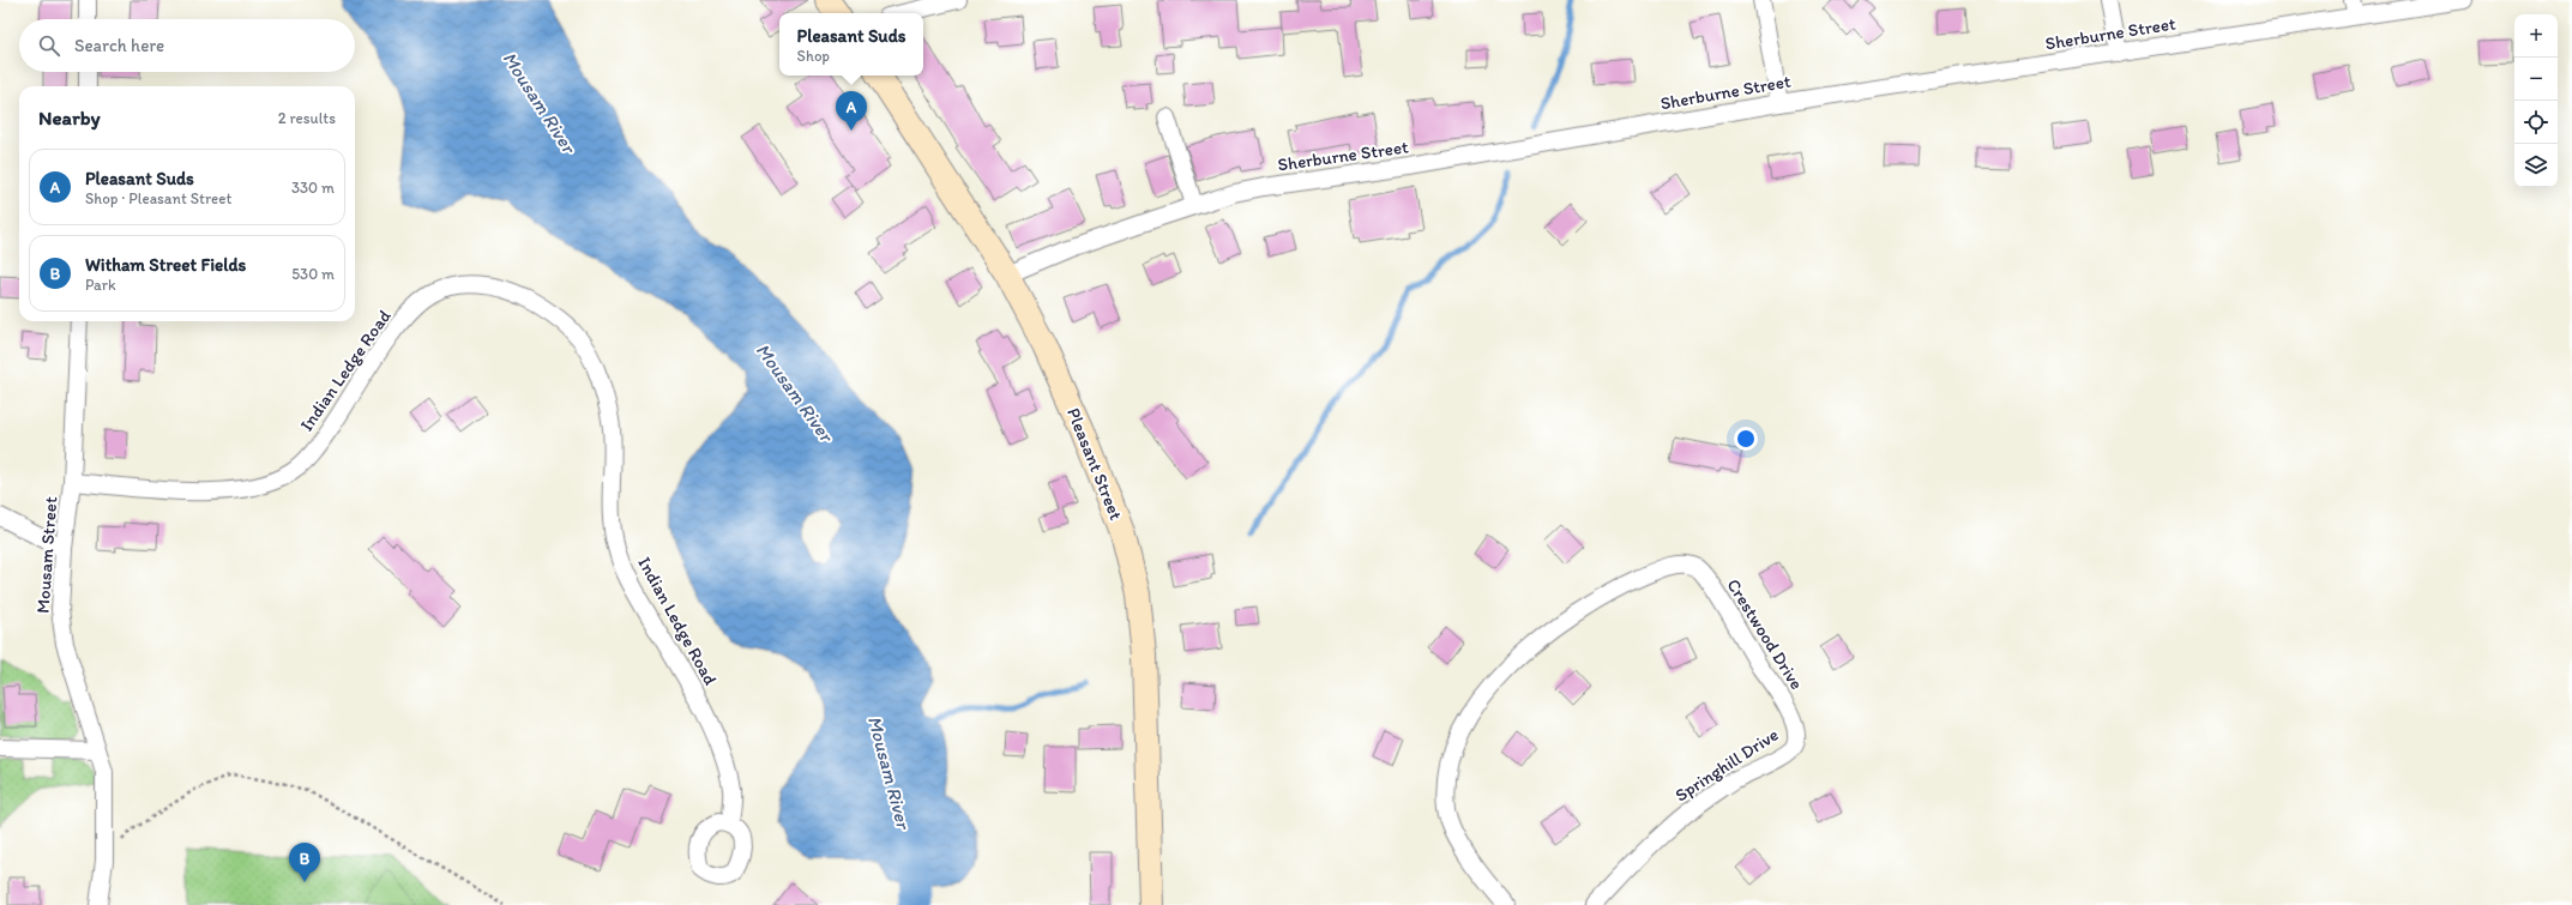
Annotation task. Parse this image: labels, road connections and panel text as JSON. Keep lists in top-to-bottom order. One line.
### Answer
{"streets":{"main road":["Pleasant Street"],"street":["Sherburne Street","Indian Ledge Road","Mousam Street","Crestwood Drive","Springhill Drive"]},"crossings":[["Sherburne Street","Pleasant Street"],["Indian Ledge Road","Mousam Street"],["Crestwood Drive","Springhill Drive"]],"water":["Mousam River"],"page":{"popup":["Pleasant Suds","Shop"],"map_buttons":["+","−"],"search":"Search here","heading":["Nearby","2 results"],"pins":["A","B"],"list":[{"mark":"A","name":"Pleasant Suds","note":"Shop · Pleasant Street","value":"330 m"},{"mark":"B","name":"Witham Street Fields","note":"Park","value":"530 m"}]}}
